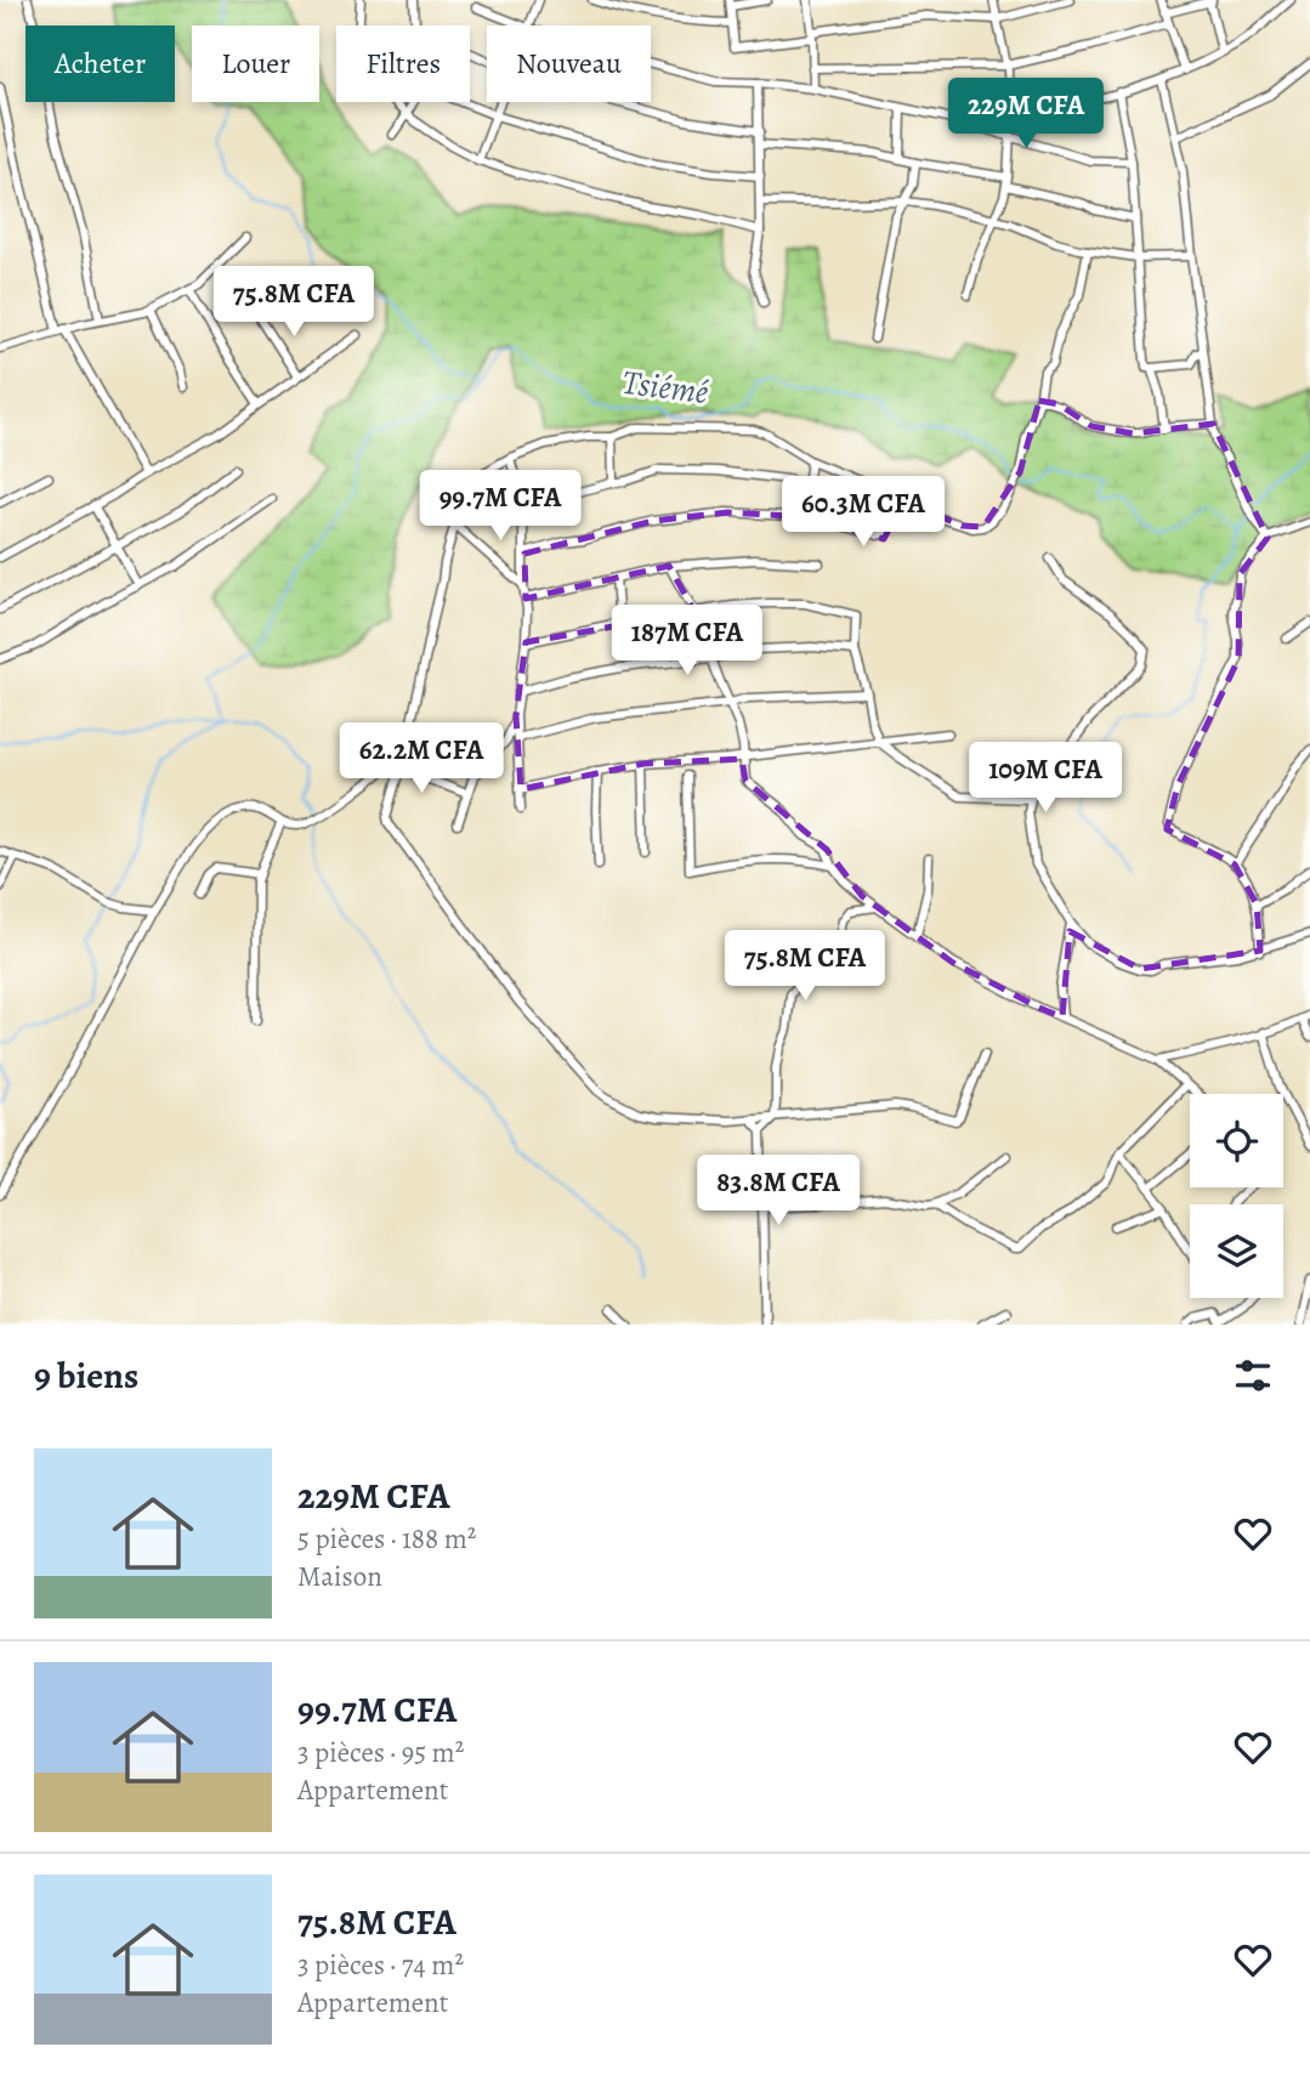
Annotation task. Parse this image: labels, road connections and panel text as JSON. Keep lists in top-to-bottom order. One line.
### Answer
{"water":["Tsiémé"],"page":{"chip":["Acheter","Louer","Filtres","Nouveau"],"price":["229M CFA","75.8M CFA","99.7M CFA","60.3M CFA","187M CFA","62.2M CFA","109M CFA","75.8M CFA","83.8M CFA"],"heading":"9 biens","list":[{"name":"229M CFA","note":"5 pièces · 188 m² · Maison"},{"name":"99.7M CFA","note":"3 pièces · 95 m² · Appartement"},{"name":"75.8M CFA","note":"3 pièces · 74 m² · Appartement"}]}}
